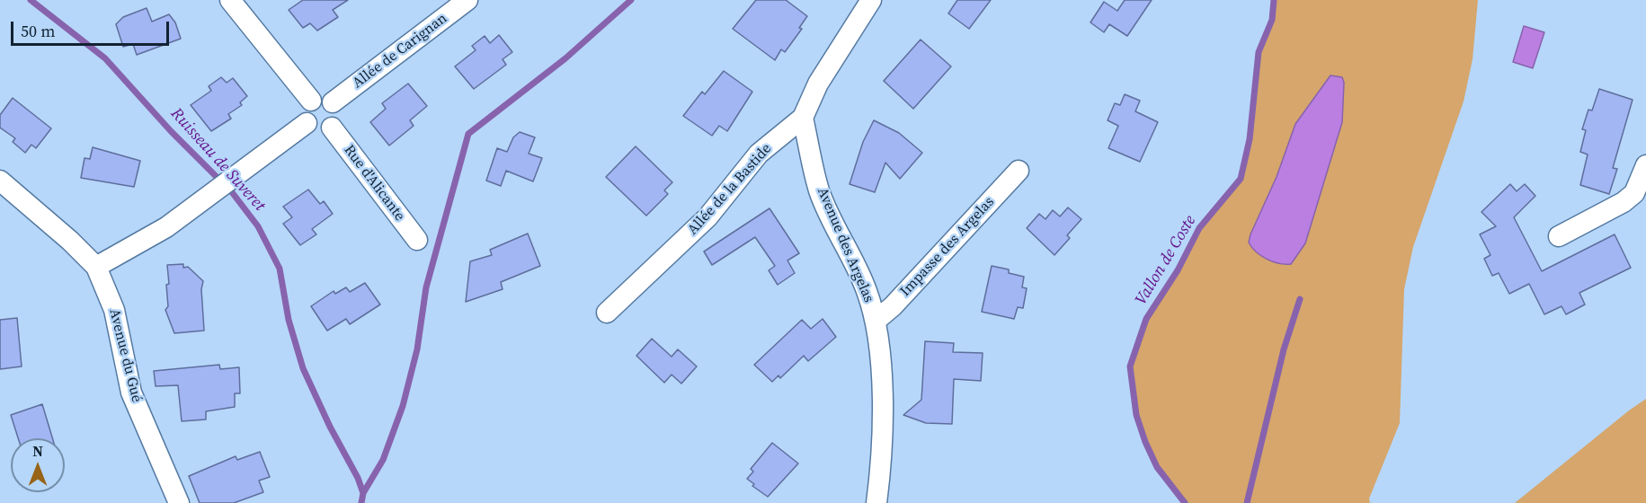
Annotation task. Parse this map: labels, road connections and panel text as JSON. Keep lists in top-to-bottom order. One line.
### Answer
{"streets":{"street":["Allée de Carignan","Rue d'Alicante","Allée de la Bastide","Avenue des Argelas","Impasse des Argelas","Avenue du Gué"]},"crossings":[["Allée de Carignan","Rue d'Alicante"],["Allée de la Bastide","Avenue des Argelas"],["Avenue des Argelas","Impasse des Argelas"]],"water":["Ruisseau de Suveret","Vallon de Coste"],"scale_bar":"50 m","north":"top"}
